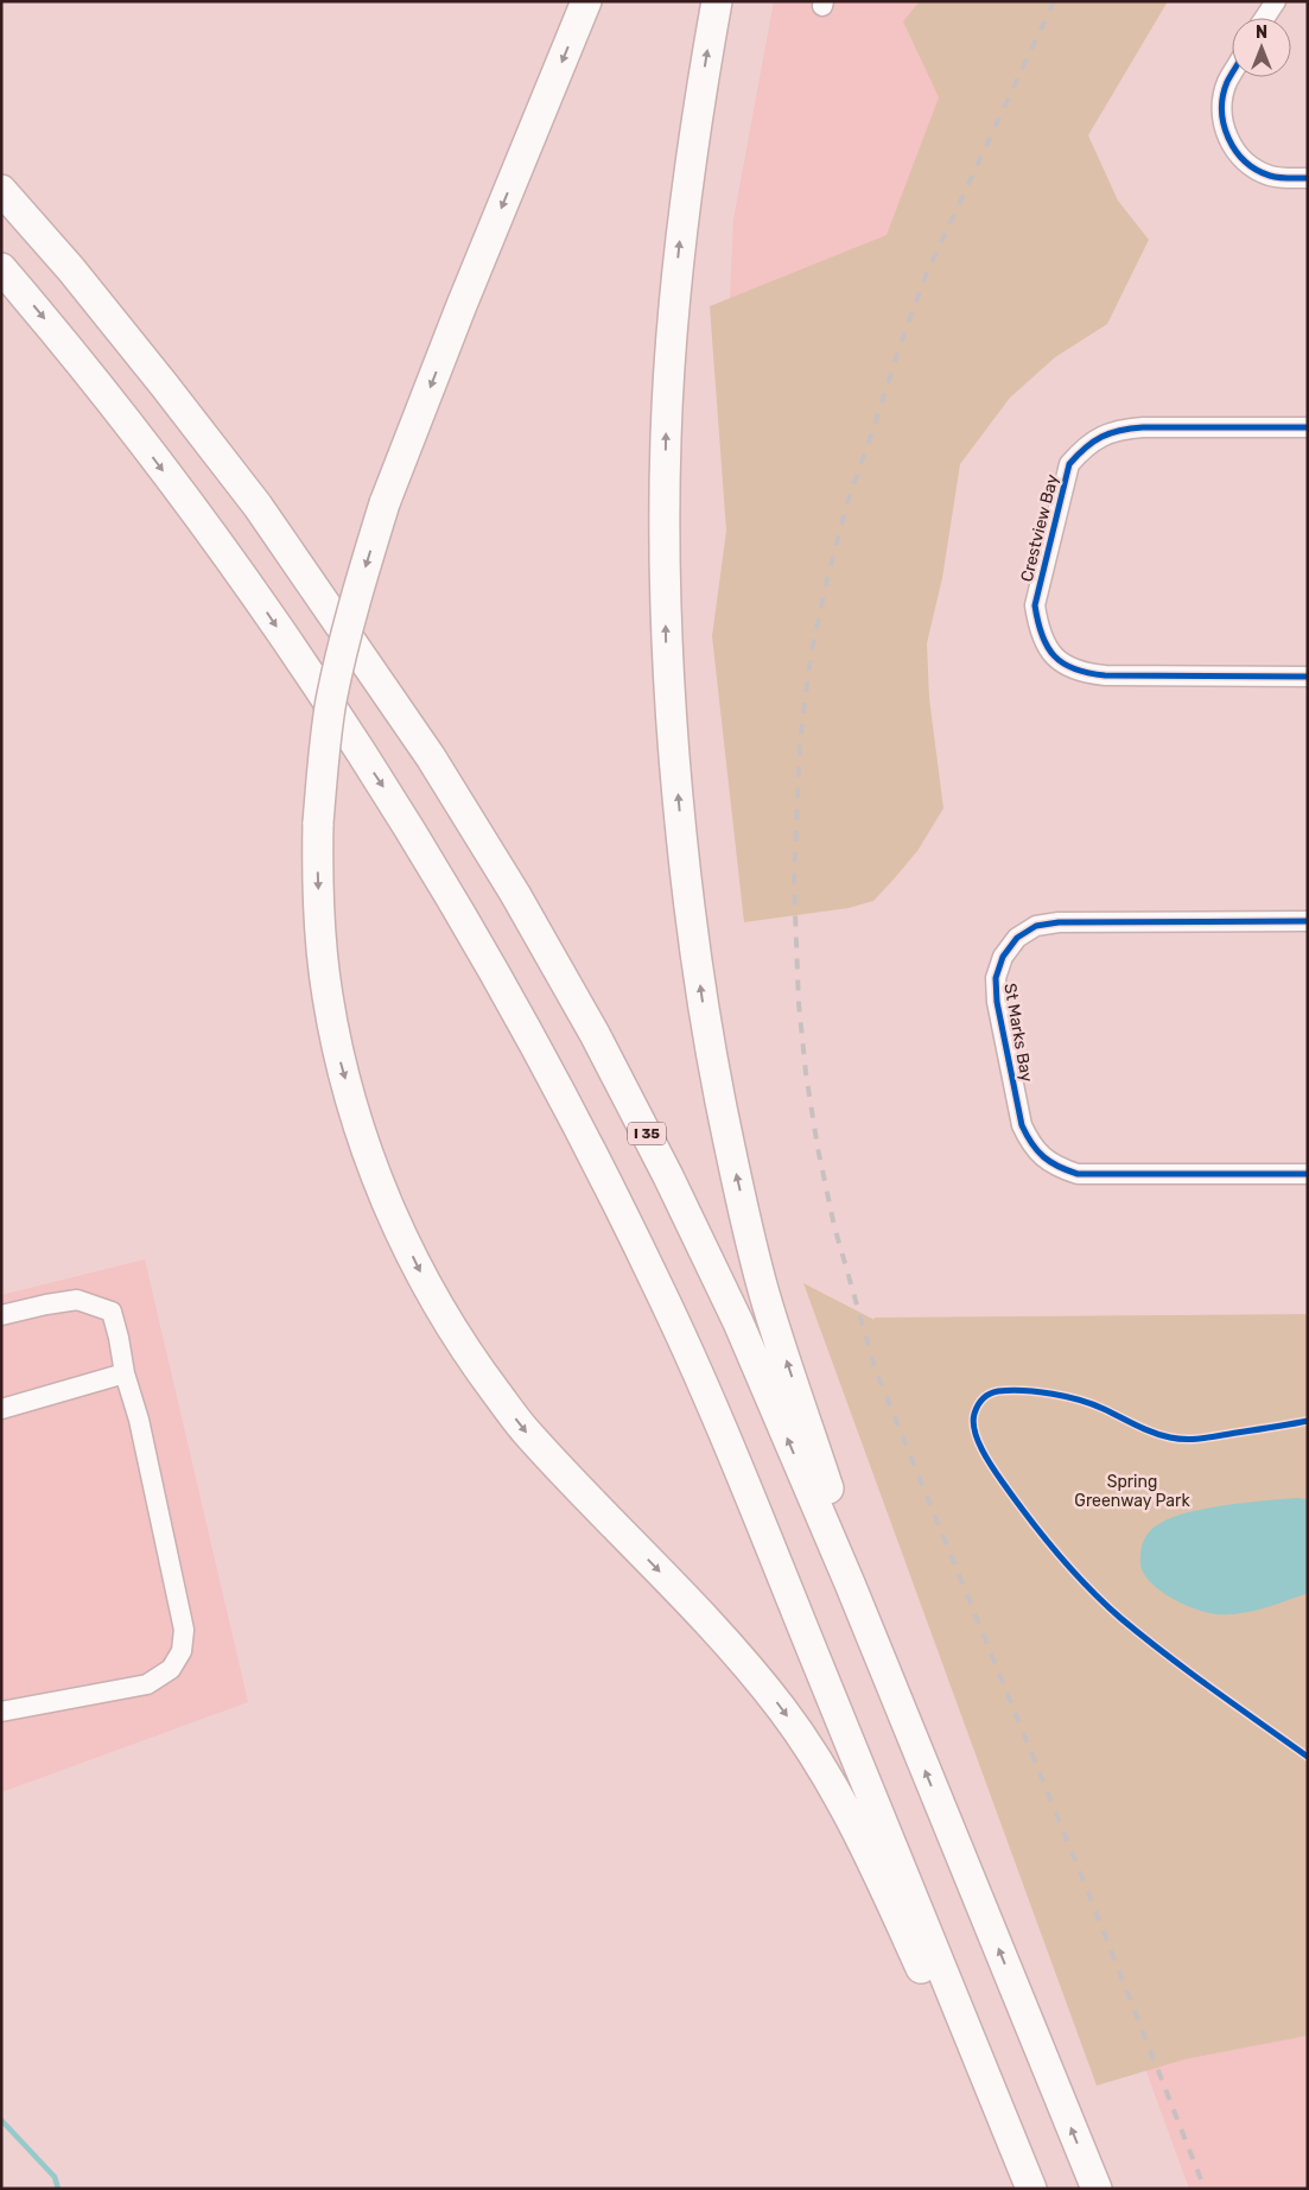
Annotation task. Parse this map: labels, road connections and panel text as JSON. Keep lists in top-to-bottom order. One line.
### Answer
{"streets":{"highway":["I 35"],"street":["Crestview Bay","St Marks Bay"]},"parks":["Spring Greenway Park"],"north":"top"}
